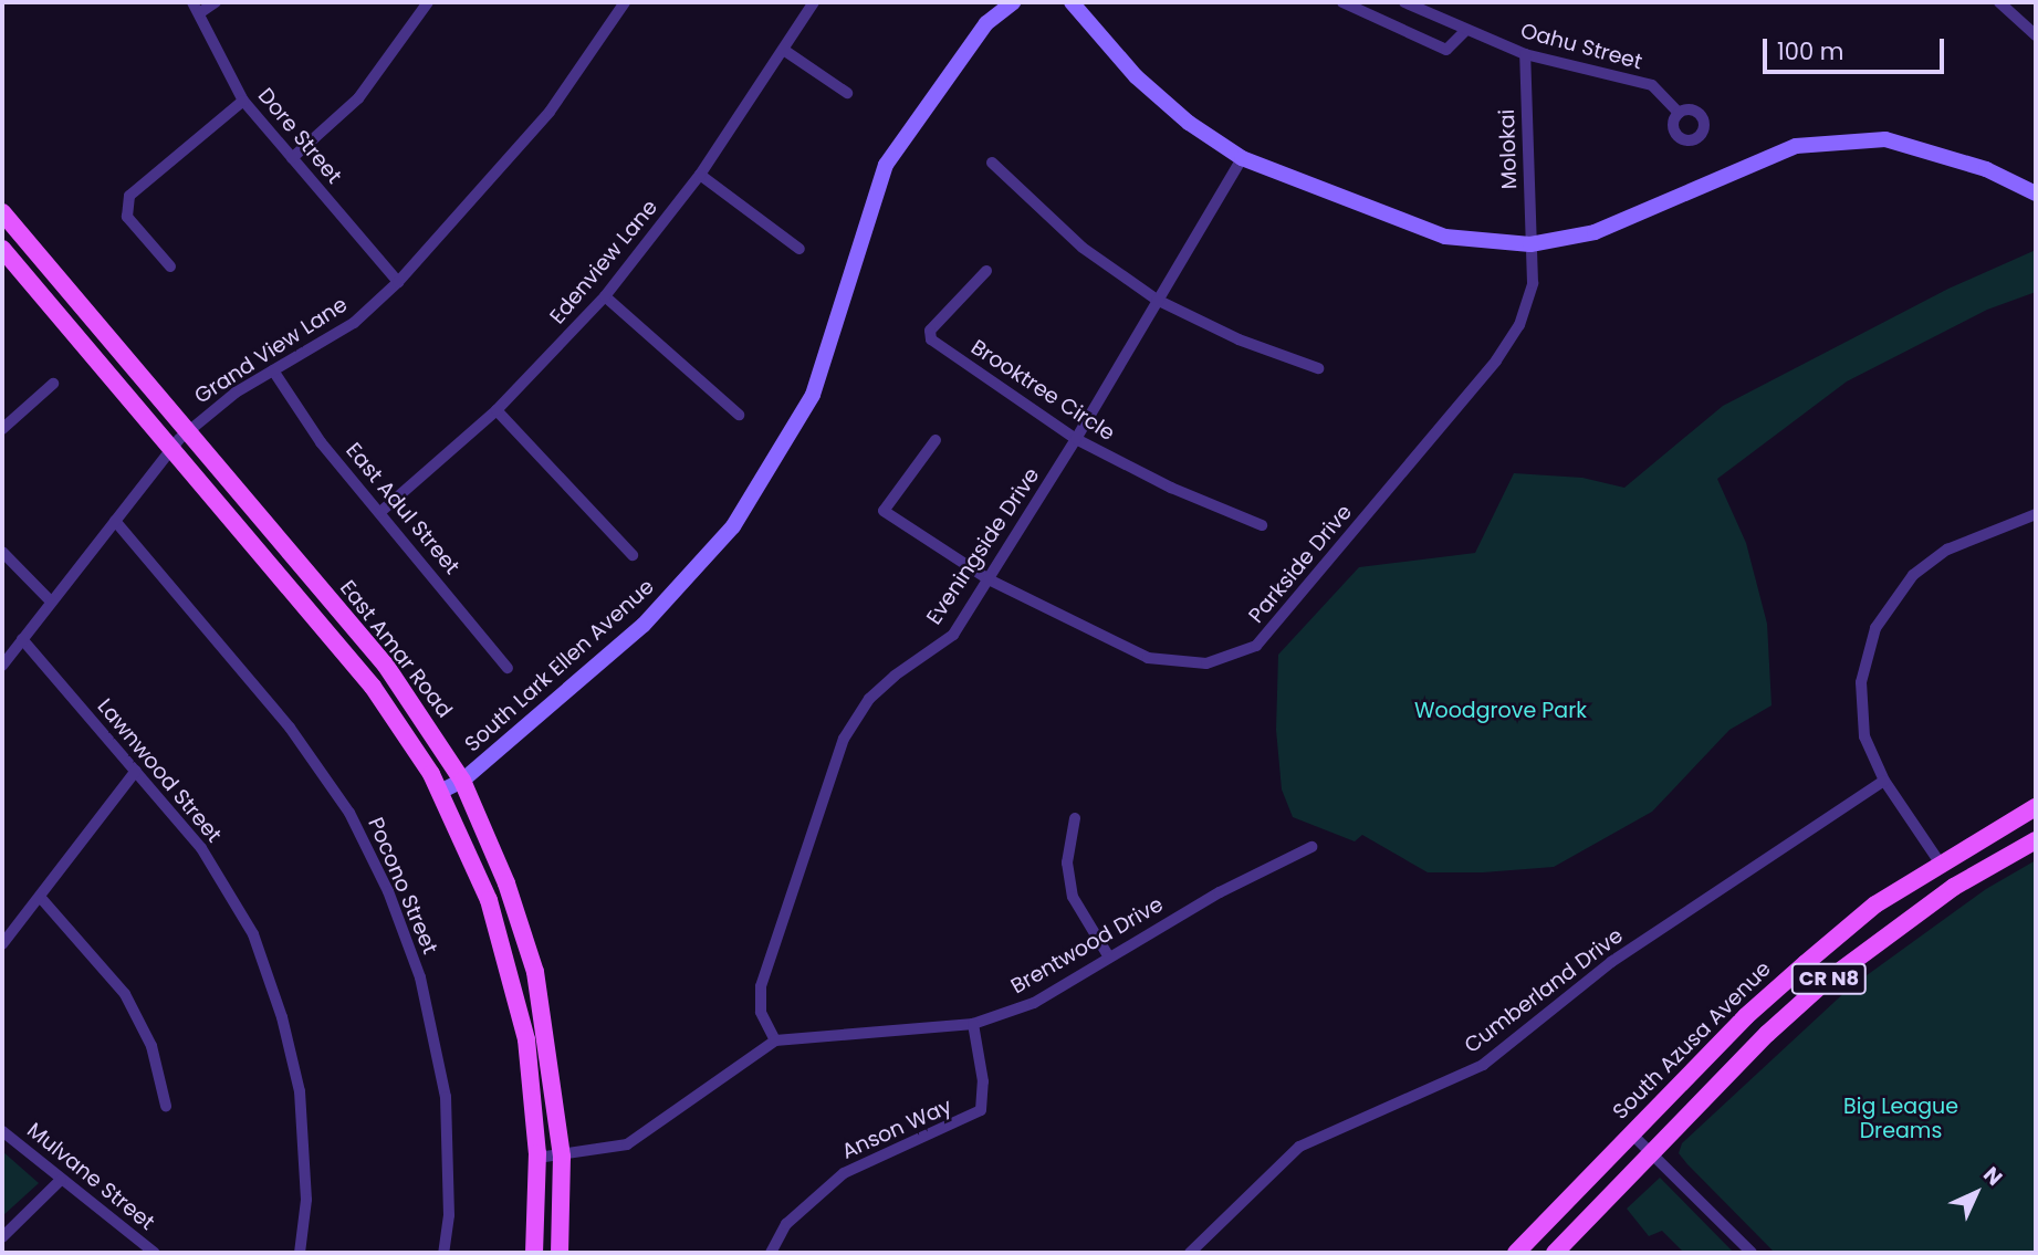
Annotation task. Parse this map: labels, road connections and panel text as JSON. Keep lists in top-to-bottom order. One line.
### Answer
{"streets":{"main road":["East Amar Road","CR N8","South Azusa Avenue"],"street":["Oahu Street","Dore Street","Molokai","Edenview Lane","Grand View Lane","Brooktree Circle","East Adul Street","Eveningside Drive","Parkside Drive","South Lark Ellen Avenue","Lawnwood Street","Pocono Street","Brentwood Drive","Cumberland Drive","Anson Way","Mulvane Street"]},"crossings":[["Oahu Street","Molokai"],["Dore Street","Grand View Lane"],["Molokai","Parkside Drive"],["Edenview Lane","East Adul Street"],["Grand View Lane","East Adul Street"],["Grand View Lane","East Amar Road"],["Grand View Lane","Lawnwood Street"],["Grand View Lane","Pocono Street"],["Brooktree Circle","Eveningside Drive"],["Eveningside Drive","Parkside Drive"],["Eveningside Drive","Brentwood Drive"],["East Amar Road","South Lark Ellen Avenue"],["Brentwood Drive","Anson Way"]],"parks":["Woodgrove Park","Big League Dreams"],"scale_bar":"100 m","north":"top right"}
